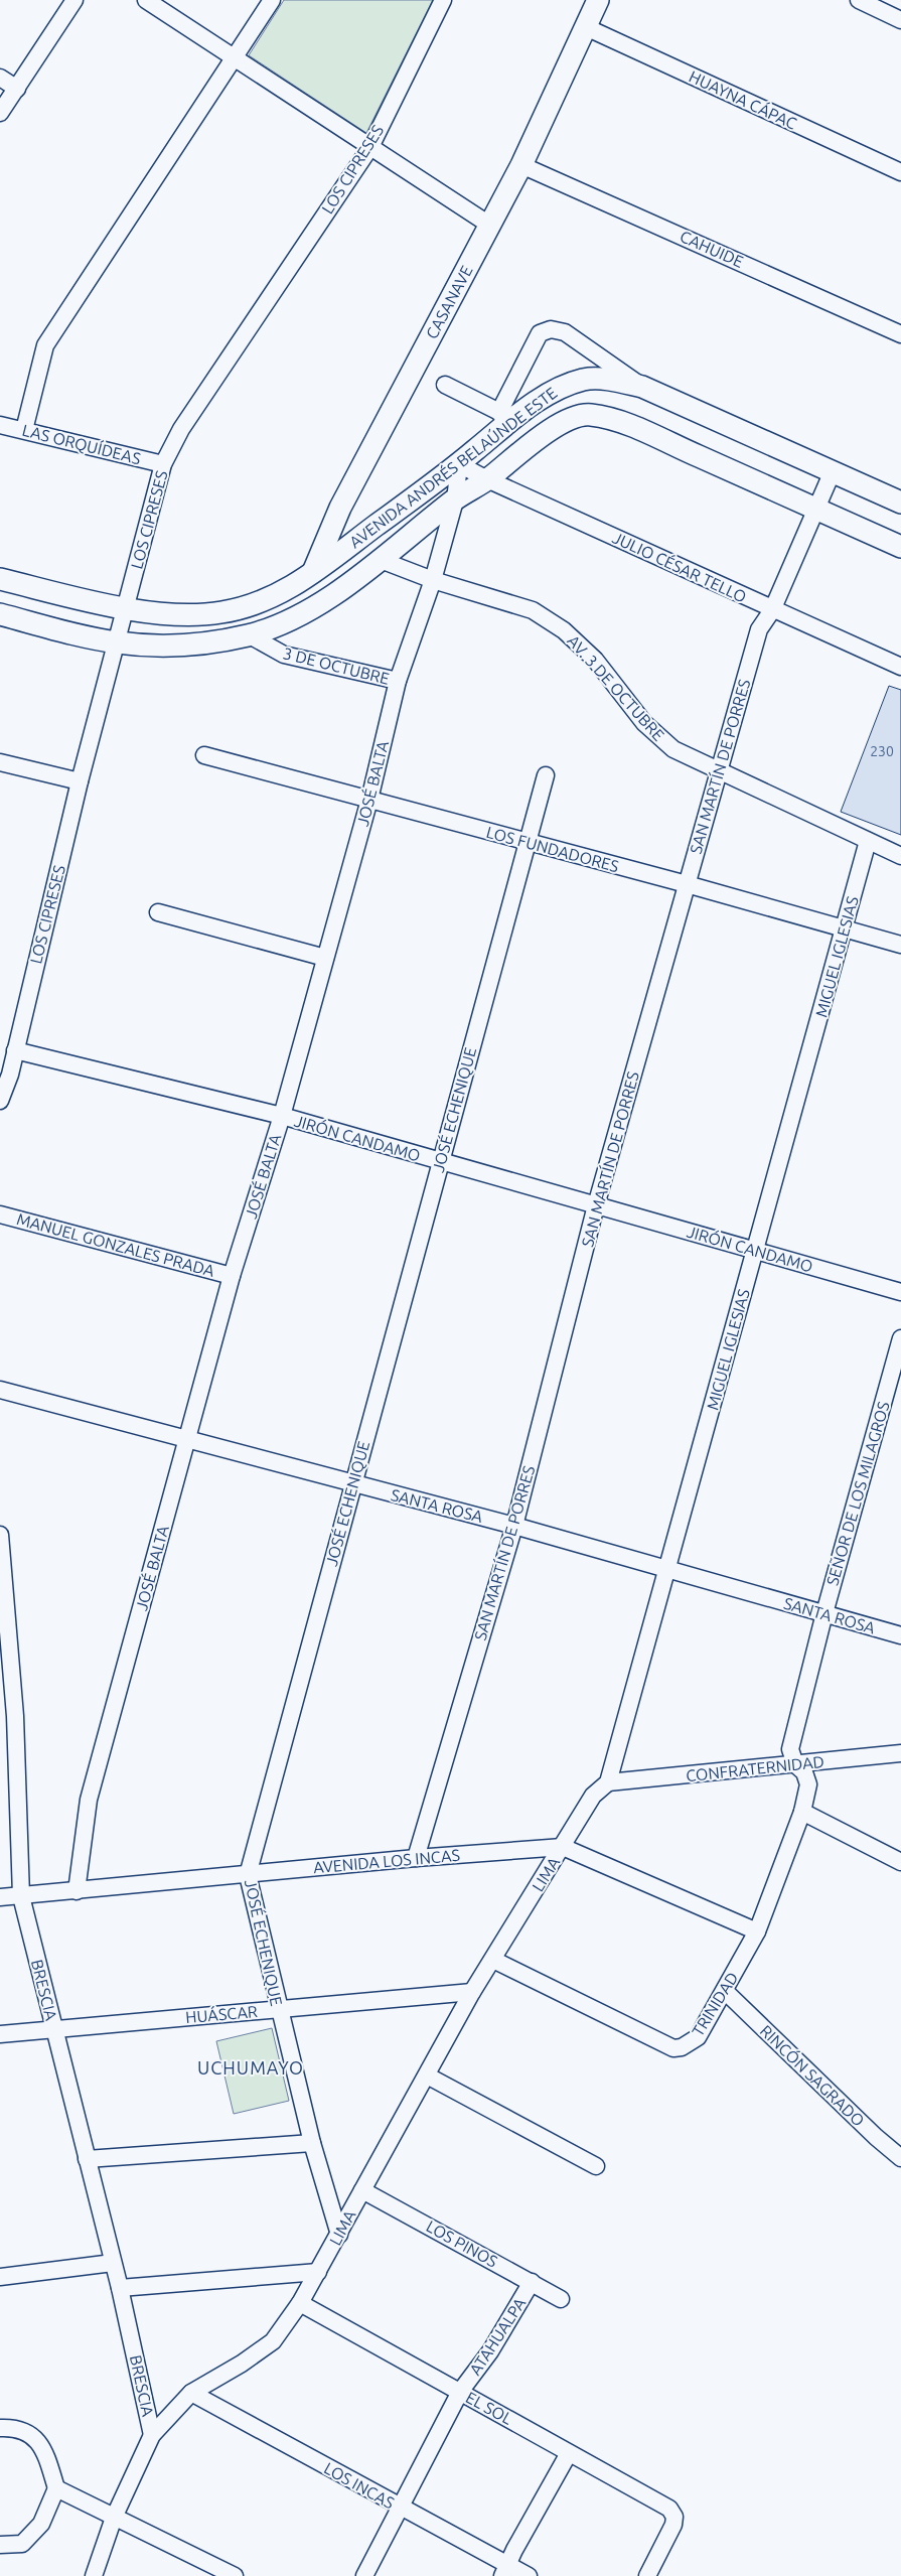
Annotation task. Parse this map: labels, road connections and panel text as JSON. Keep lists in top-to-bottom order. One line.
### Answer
{"streets":{"street":["HUAYNA CÁPAC","LOS CIPRESES","CAHUIDE","CASANAVE","LAS ORQUÍDEAS","AVENIDA ANDRÉS BELAÚNDE ESTE","JULIO CÉSAR TELLO","3 DE OCTUBRE","AV. 3 DE OCTUBRE","SAN MARTÍN DE PORRES","JOSÉ BALTA","LOS FUNDADORES","MIGUEL IGLESIAS","JOSÉ ECHENIQUE","JIRÓN CANDAMO","MANUEL GONZALES PRADA","SEÑOR DE LOS MILAGROS","SANTA ROSA","CONFRATERNIDAD","AVENIDA LOS INCAS","LIMA","BRESCIA","TRINIDAD","HUÁSCAR","RINCÓN SAGRADO","LOS PINOS","ATAHUALPA","EL SOL","LOS INCAS"]},"crossings":[["HUAYNA CÁPAC","CASANAVE"],["LOS CIPRESES","LAS ORQUÍDEAS"],["LOS CIPRESES","AVENIDA ANDRÉS BELAÚNDE ESTE"],["LOS CIPRESES","JIRÓN CANDAMO"],["CAHUIDE","CASANAVE"],["CASANAVE","AVENIDA ANDRÉS BELAÚNDE ESTE"],["AVENIDA ANDRÉS BELAÚNDE ESTE","JULIO CÉSAR TELLO"],["AVENIDA ANDRÉS BELAÚNDE ESTE","3 DE OCTUBRE"],["AVENIDA ANDRÉS BELAÚNDE ESTE","AV. 3 DE OCTUBRE"],["AVENIDA ANDRÉS BELAÚNDE ESTE","SAN MARTÍN DE PORRES"],["AVENIDA ANDRÉS BELAÚNDE ESTE","JOSÉ BALTA"],["JULIO CÉSAR TELLO","SAN MARTÍN DE PORRES"],["JULIO CÉSAR TELLO","JOSÉ BALTA"],["3 DE OCTUBRE","JOSÉ BALTA"],["AV. 3 DE OCTUBRE","SAN MARTÍN DE PORRES"],["AV. 3 DE OCTUBRE","JOSÉ BALTA"],["AV. 3 DE OCTUBRE","MIGUEL IGLESIAS"],["SAN MARTÍN DE PORRES","LOS FUNDADORES"],["SAN MARTÍN DE PORRES","JIRÓN CANDAMO"],["SAN MARTÍN DE PORRES","SANTA ROSA"],["SAN MARTÍN DE PORRES","AVENIDA LOS INCAS"],["JOSÉ BALTA","LOS FUNDADORES"],["JOSÉ BALTA","JIRÓN CANDAMO"],["JOSÉ BALTA","MANUEL GONZALES PRADA"],["JOSÉ BALTA","SANTA ROSA"],["JOSÉ BALTA","AVENIDA LOS INCAS"],["LOS FUNDADORES","MIGUEL IGLESIAS"],["LOS FUNDADORES","JOSÉ ECHENIQUE"],["MIGUEL IGLESIAS","JIRÓN CANDAMO"],["MIGUEL IGLESIAS","SANTA ROSA"],["MIGUEL IGLESIAS","CONFRATERNIDAD"],["MIGUEL IGLESIAS","AVENIDA LOS INCAS"],["MIGUEL IGLESIAS","LIMA"],["JOSÉ ECHENIQUE","JIRÓN CANDAMO"],["JOSÉ ECHENIQUE","SANTA ROSA"],["JOSÉ ECHENIQUE","AVENIDA LOS INCAS"],["JOSÉ ECHENIQUE","LIMA"],["JOSÉ ECHENIQUE","HUÁSCAR"],["SEÑOR DE LOS MILAGROS","SANTA ROSA"],["SEÑOR DE LOS MILAGROS","CONFRATERNIDAD"],["SEÑOR DE LOS MILAGROS","TRINIDAD"],["CONFRATERNIDAD","TRINIDAD"],["AVENIDA LOS INCAS","LIMA"],["AVENIDA LOS INCAS","BRESCIA"],["AVENIDA LOS INCAS","TRINIDAD"],["LIMA","BRESCIA"],["LIMA","TRINIDAD"],["LIMA","HUÁSCAR"],["LIMA","LOS PINOS"],["LIMA","EL SOL"],["LIMA","LOS INCAS"],["BRESCIA","HUÁSCAR"],["TRINIDAD","RINCÓN SAGRADO"],["LOS PINOS","ATAHUALPA"],["ATAHUALPA","EL SOL"],["ATAHUALPA","LOS INCAS"]],"districts":["UCHUMAYO"],"house_numbers":["230"]}
